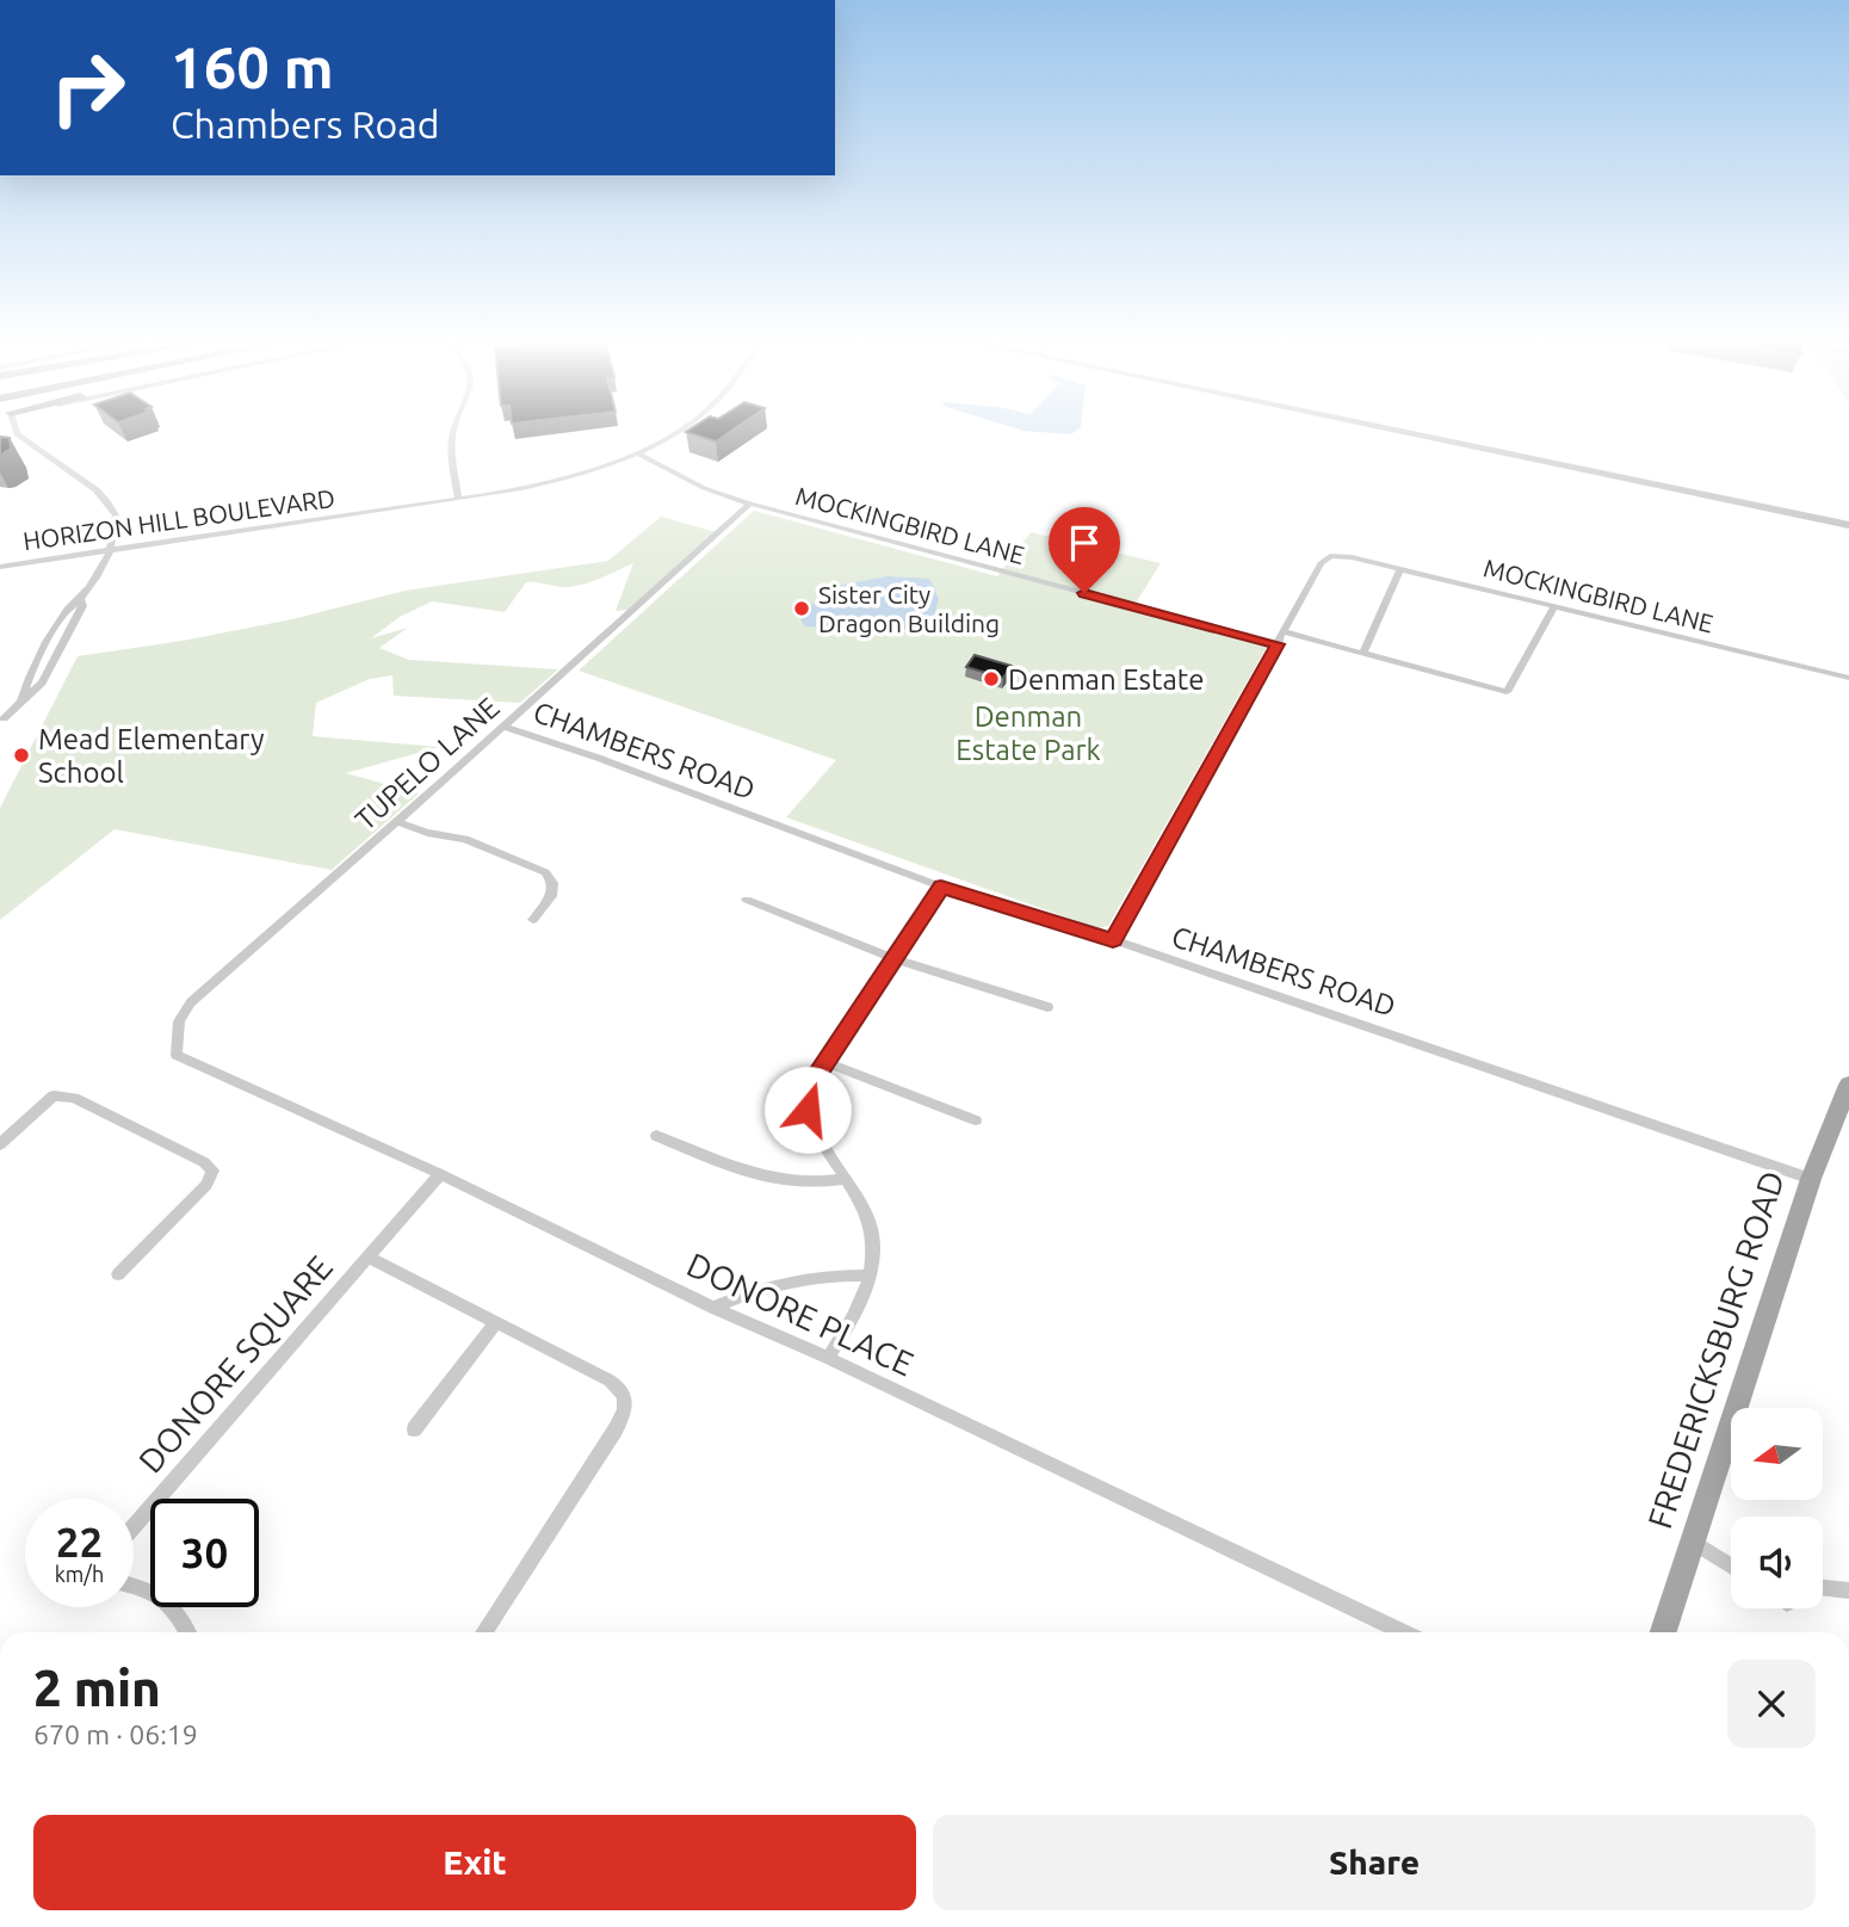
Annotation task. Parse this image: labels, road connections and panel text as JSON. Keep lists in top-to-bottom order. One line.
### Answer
{"streets":{"main road":["FREDERICKSBURG ROAD"],"street":["HORIZON HILL BOULEVARD","MOCKINGBIRD LANE","CHAMBERS ROAD","TUPELO LANE","DONORE PLACE","DONORE SQUARE"]},"crossings":[["HORIZON HILL BOULEVARD","MOCKINGBIRD LANE"],["MOCKINGBIRD LANE","TUPELO LANE"],["CHAMBERS ROAD","TUPELO LANE"],["CHAMBERS ROAD","FREDERICKSBURG ROAD"],["TUPELO LANE","DONORE PLACE"],["DONORE PLACE","DONORE SQUARE"]],"parks":["Denman Estate Park"],"places":["Sister City Dragon Building","Denman Estate","Mead Elementary School"],"north":"left","page":{"turn":["160 m","Chambers Road"],"speed":"22 km/h","limit":"30","heading":["2 min","670 m · 06:19"],"buttons":["Exit","Share"]}}
